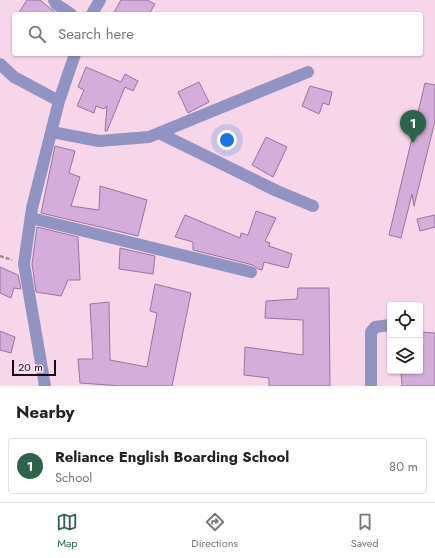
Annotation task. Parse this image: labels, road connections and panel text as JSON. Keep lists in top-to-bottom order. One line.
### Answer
{"scale_bar":"20 m","page":{"search":"Search here","pins":"1","scale":"20 m","heading":"Nearby","list":[{"mark":"1","name":"Reliance English Boarding School","note":"School","value":"80 m"}],"nav":["Map","Directions","Saved"]}}
